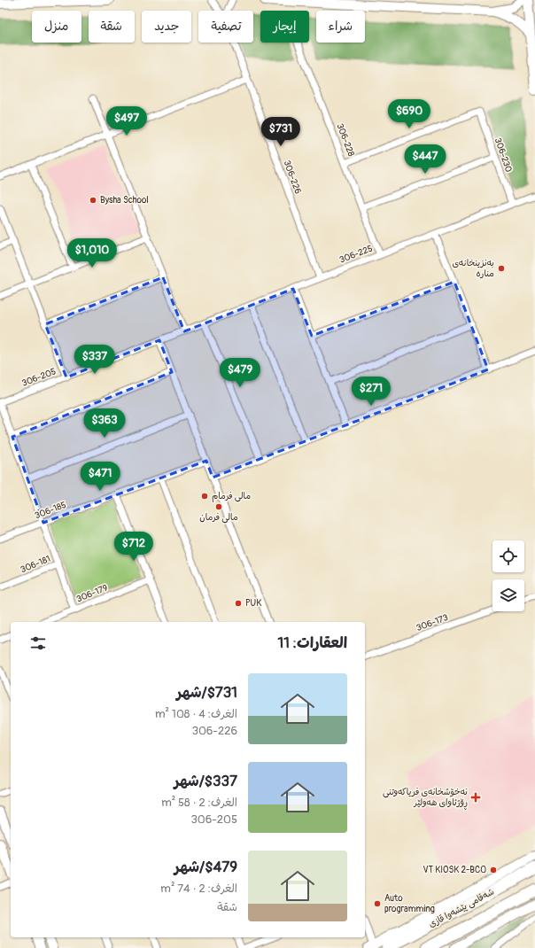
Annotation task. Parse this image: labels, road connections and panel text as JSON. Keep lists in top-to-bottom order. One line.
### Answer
{"streets":{"highway":["شەقامی پێشەوا قازی"],"street":["306-228","306-230","306-226","306-225","306-205","306-185","306-181","306-179","306-173"]},"crossings":[["306-228","306-230"],["306-228","306-225"],["306-230","306-225"],["306-226","306-225"],["306-225","306-205"]],"places":{"other":["Bysha School","بەنزینخانەی منارە","مالى فرمام","مالى فرمان","PUK","VT KIOSK 2-BC0","Auto programming"],"health":["نەخۆشخانەی فریاکەوتنی ڕۆژئاوای هەولێر"]},"page":{"chip":["شراء","إيجار","تصفية","جديد","شقة","منزل"],"price":["$690","$497","$731","$447","$1,010","$337","$479","$271","$363","$471","$712"],"heading":"العقارات: 11","list":[{"name":"$731/شهر","note":"الغرف: 4 · 108 m² · 306-226"},{"name":"$337/شهر","note":"الغرف: 2 · 58 m² · 306-205"},{"name":"$479/شهر","note":"الغرف: 2 · 74 m² · شقة"}]}}
